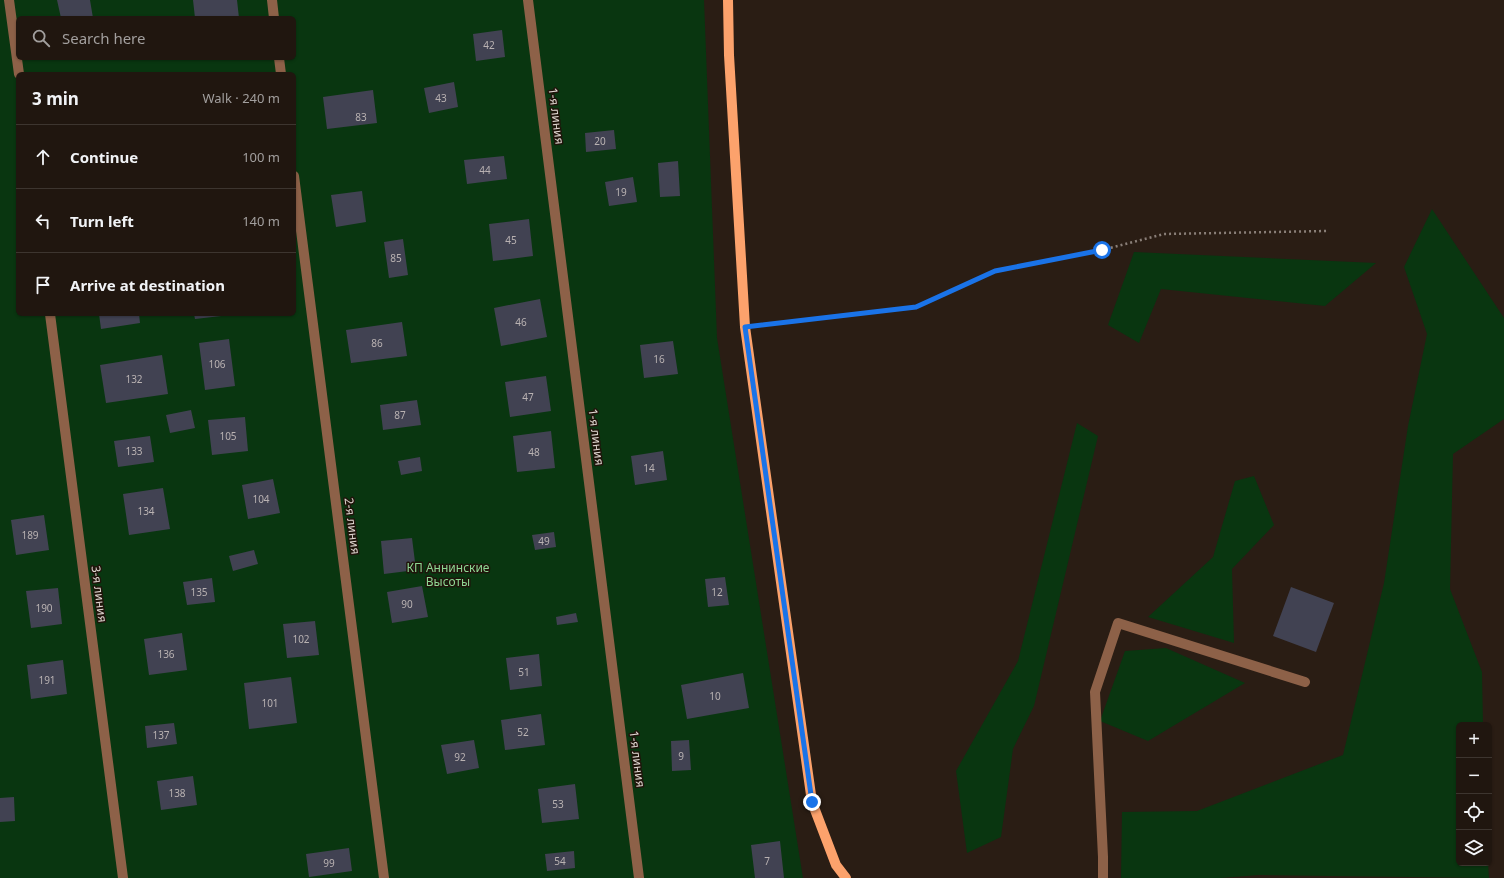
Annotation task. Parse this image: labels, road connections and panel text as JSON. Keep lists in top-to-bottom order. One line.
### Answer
{"streets":{"street":["1-я линия","2-я линия","3-я линия"]},"parks":["КП Аннинские Высоты"],"house_numbers":["42","43","83","20","44","19","45","85","46","86","16","106","132","47","87","105","133","48","14","104","134","189","49","135","12","90","190","102","136","51","191","10","101","52","137","9","92","138","53","54","7","99"],"page":{"search":"Search here","heading":["3 min","Walk · 240 m"],"list":[["Continue","100 m"],["Turn left","140 m"],"Arrive at destination"],"map_buttons":["+","−"]}}
